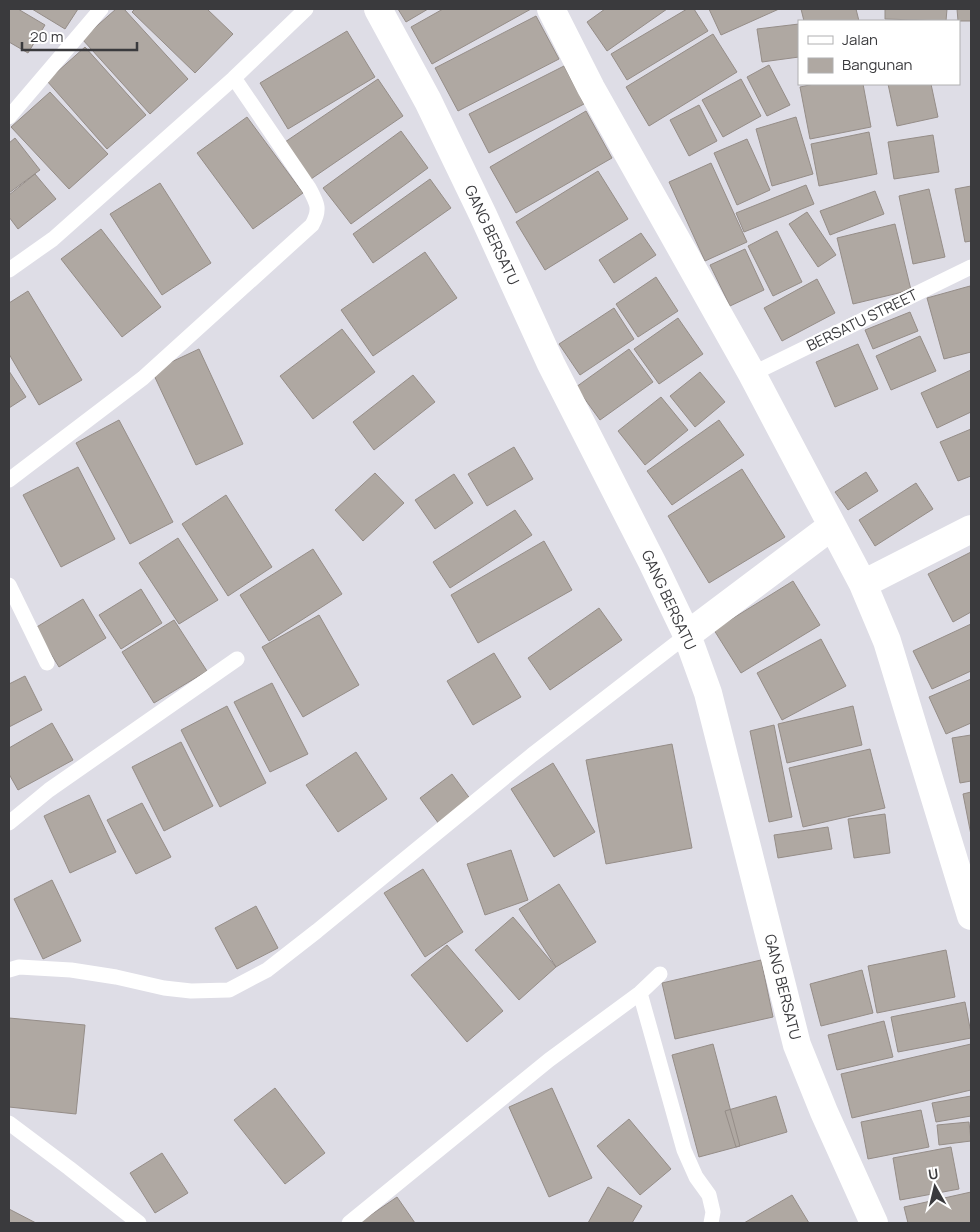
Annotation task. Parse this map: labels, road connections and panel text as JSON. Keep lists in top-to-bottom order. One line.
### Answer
{"streets":{"street":["GANG BERSATU"],"lane":["BERSATU STREET"]},"legend":["Jalan","Bangunan"],"scale_bar":"20 m","north":"top"}
